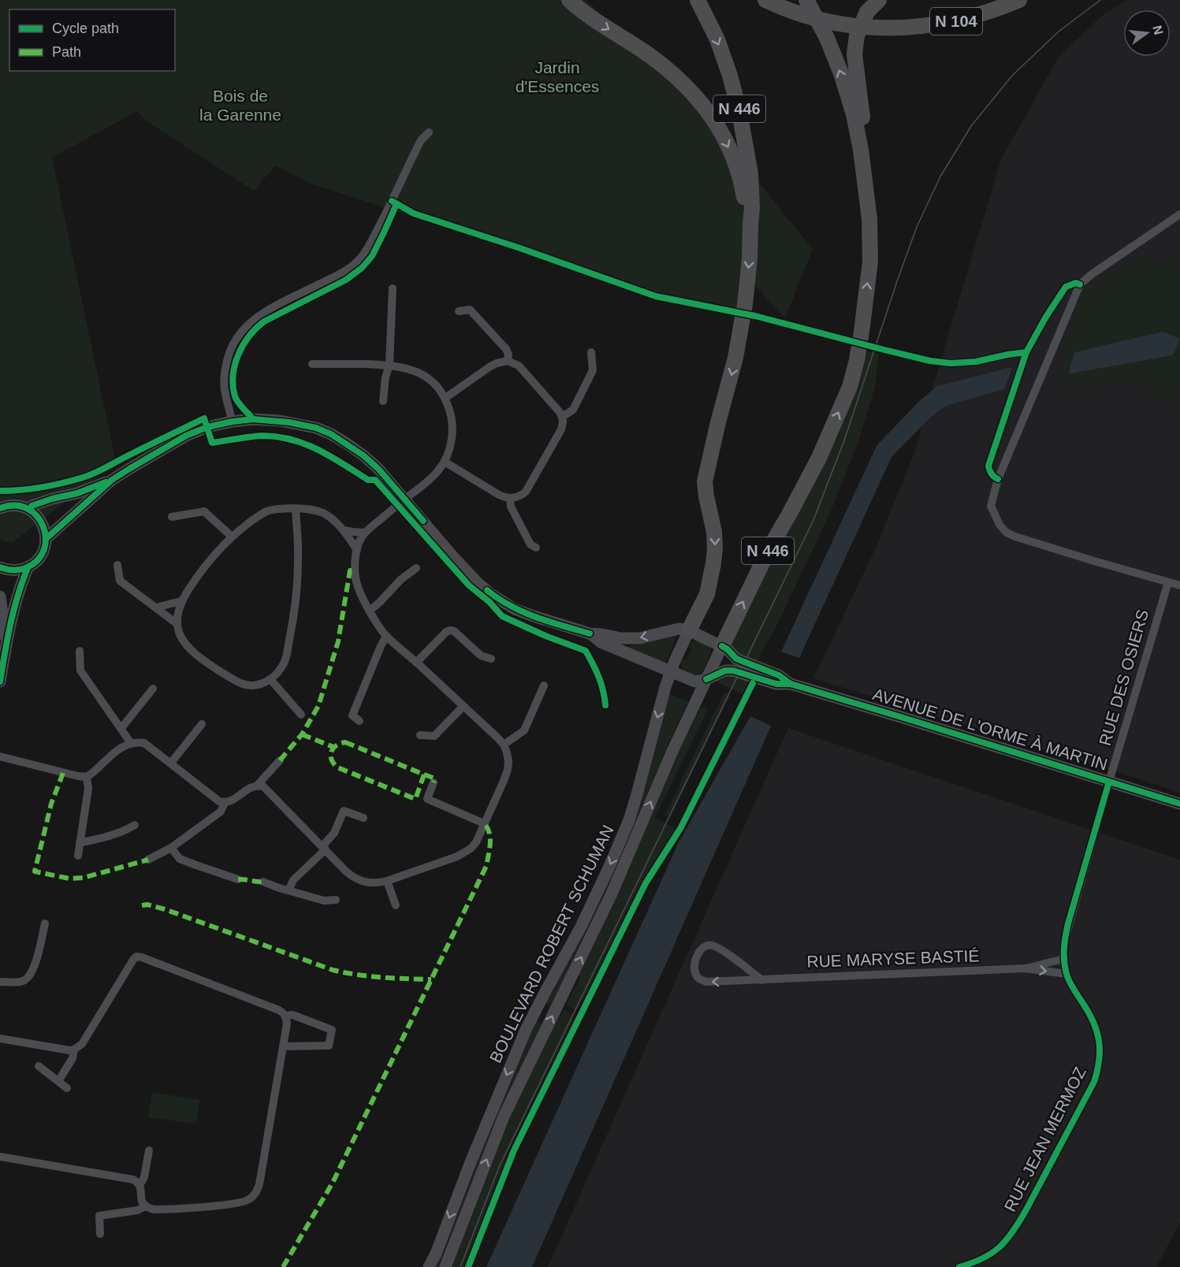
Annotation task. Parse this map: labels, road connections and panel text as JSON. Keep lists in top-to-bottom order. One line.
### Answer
{"streets":{"highway":["N 104","N 446"],"main road":["AVENUE DE L'ORME À MARTIN","BOULEVARD ROBERT SCHUMAN"],"street":["RUE DES OSIERS","RUE MARYSE BASTIÉ","RUE JEAN MERMOZ"]},"crossings":[["N 446","AVENUE DE L'ORME À MARTIN"],["N 446","BOULEVARD ROBERT SCHUMAN"],["RUE DES OSIERS","AVENUE DE L'ORME À MARTIN"],["RUE DES OSIERS","RUE JEAN MERMOZ"],["AVENUE DE L'ORME À MARTIN","BOULEVARD ROBERT SCHUMAN"],["AVENUE DE L'ORME À MARTIN","RUE JEAN MERMOZ"],["RUE MARYSE BASTIÉ","RUE JEAN MERMOZ"]],"parks":["Jardin d'Essences","Bois de la Garenne"],"legend":["Cycle path","Path"],"north":"right"}
